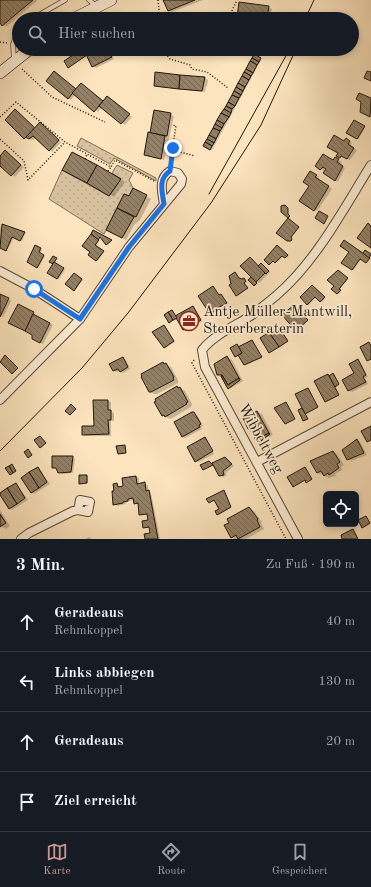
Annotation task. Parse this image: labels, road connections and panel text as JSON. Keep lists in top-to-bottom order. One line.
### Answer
{"streets":{"street":["Wibbeltweg"]},"places":{"office":["Antje Müller-Mantwill, Steuerberaterin"]},"page":{"search":"Hier suchen","heading":["3 Min.","Zu Fuß · 190 m"],"list":[["Geradeaus","Rehmkoppel","40 m"],["Links abbiegen","Rehmkoppel","130 m"],["Geradeaus","20 m"],"Ziel erreicht"],"nav":["Karte","Route","Gespeichert"]}}
